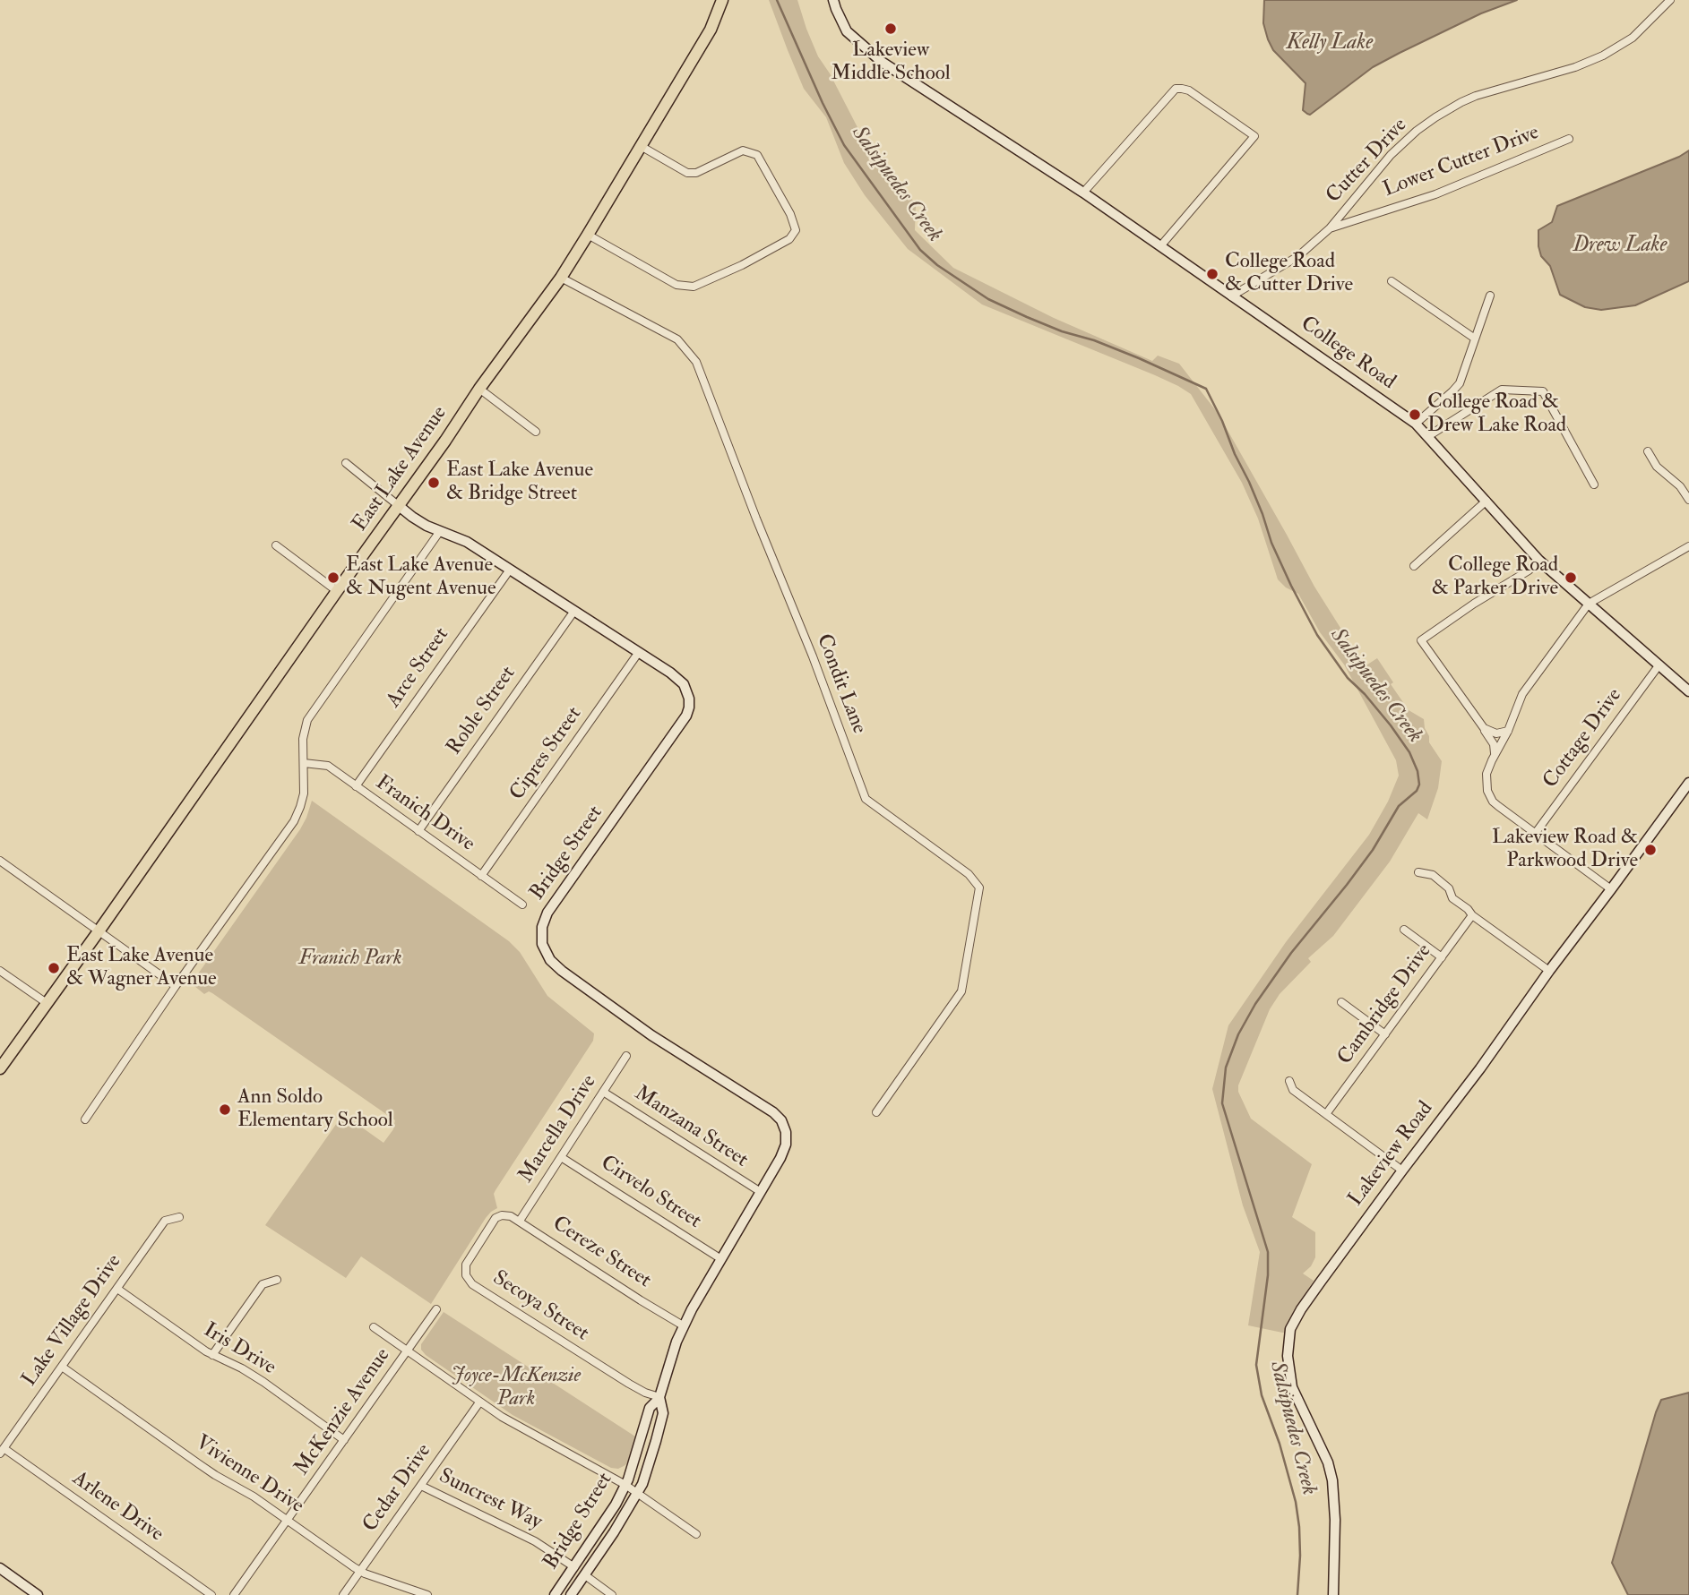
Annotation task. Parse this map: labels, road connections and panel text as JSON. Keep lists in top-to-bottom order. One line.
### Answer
{"streets":{"main road":["East Lake Avenue"],"street":["Cutter Drive","Lower Cutter Drive","College Road","Arce Street","Condit Lane","Roble Street","Cottage Drive","Cipres Street","Franich Drive","Bridge Street","Cambridge Drive","Manzana Street","Marcella Drive","Lakeview Road","Cirvelo Street","Cereze Street","Secoya Street","Lake Village Drive","Iris Drive","McKenzie Avenue","Vivienne Drive","Cedar Drive","Suncrest Way","Arlene Drive"]},"crossings":[["Cutter Drive","Lower Cutter Drive"],["Cutter Drive","College Road"],["College Road","Cottage Drive"],["East Lake Avenue","Condit Lane"],["East Lake Avenue","Bridge Street"],["Arce Street","Franich Drive"],["Arce Street","Bridge Street"],["Roble Street","Franich Drive"],["Roble Street","Bridge Street"],["Cipres Street","Franich Drive"],["Cipres Street","Bridge Street"],["Bridge Street","Manzana Street"],["Bridge Street","Cirvelo Street"],["Bridge Street","Cereze Street"],["Bridge Street","Secoya Street"],["Bridge Street","Suncrest Way"],["Manzana Street","Marcella Drive"],["Marcella Drive","Cirvelo Street"],["Marcella Drive","Cereze Street"],["Cereze Street","Secoya Street"],["Lake Village Drive","Iris Drive"],["Lake Village Drive","Vivienne Drive"],["Lake Village Drive","Arlene Drive"],["Iris Drive","McKenzie Avenue"],["McKenzie Avenue","Vivienne Drive"],["Vivienne Drive","Cedar Drive"],["Cedar Drive","Suncrest Way"]],"water":["Kelly Lake","Salsipuedes Creek","Drew Lake"],"parks":["Franich Park","Joyce-McKenzie Park"],"places":["Lakeview Middle School","College Road & Cutter Drive","College Road & Drew Lake Road","East Lake Avenue & Bridge Street","East Lake Avenue & Nugent Avenue","College Road & Parker Drive","Lakeview Road & Parkwood Drive","East Lake Avenue & Wagner Avenue","Ann Soldo Elementary School"]}
